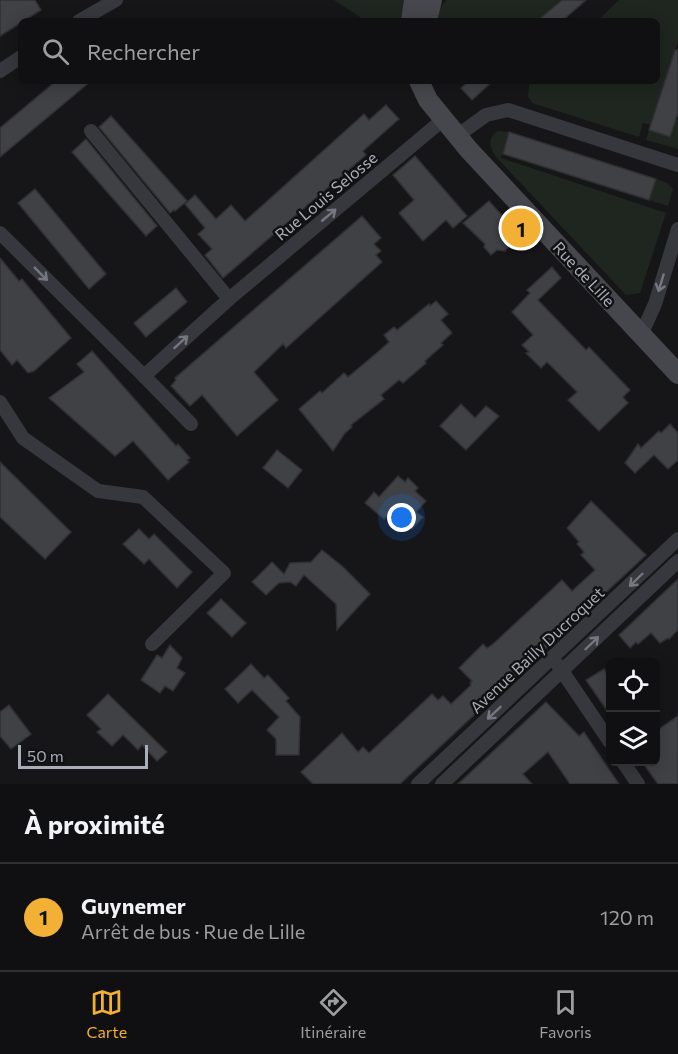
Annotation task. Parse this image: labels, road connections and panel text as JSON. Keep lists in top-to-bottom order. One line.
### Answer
{"streets":{"street":["Rue Louis Selosse","Rue de Lille","Avenue Bailly Ducroquet"]},"crossings":[["Rue Louis Selosse","Rue de Lille"]],"one_way":["Rue Louis Selosse"],"scale_bar":"50 m","page":{"search":"Rechercher","pins":"1","scale":"50 m","heading":"À proximité","list":[{"mark":"1","name":"Guynemer","note":"Arrêt de bus · Rue de Lille","value":"120 m"}],"nav":["Carte","Itinéraire","Favoris"]}}
